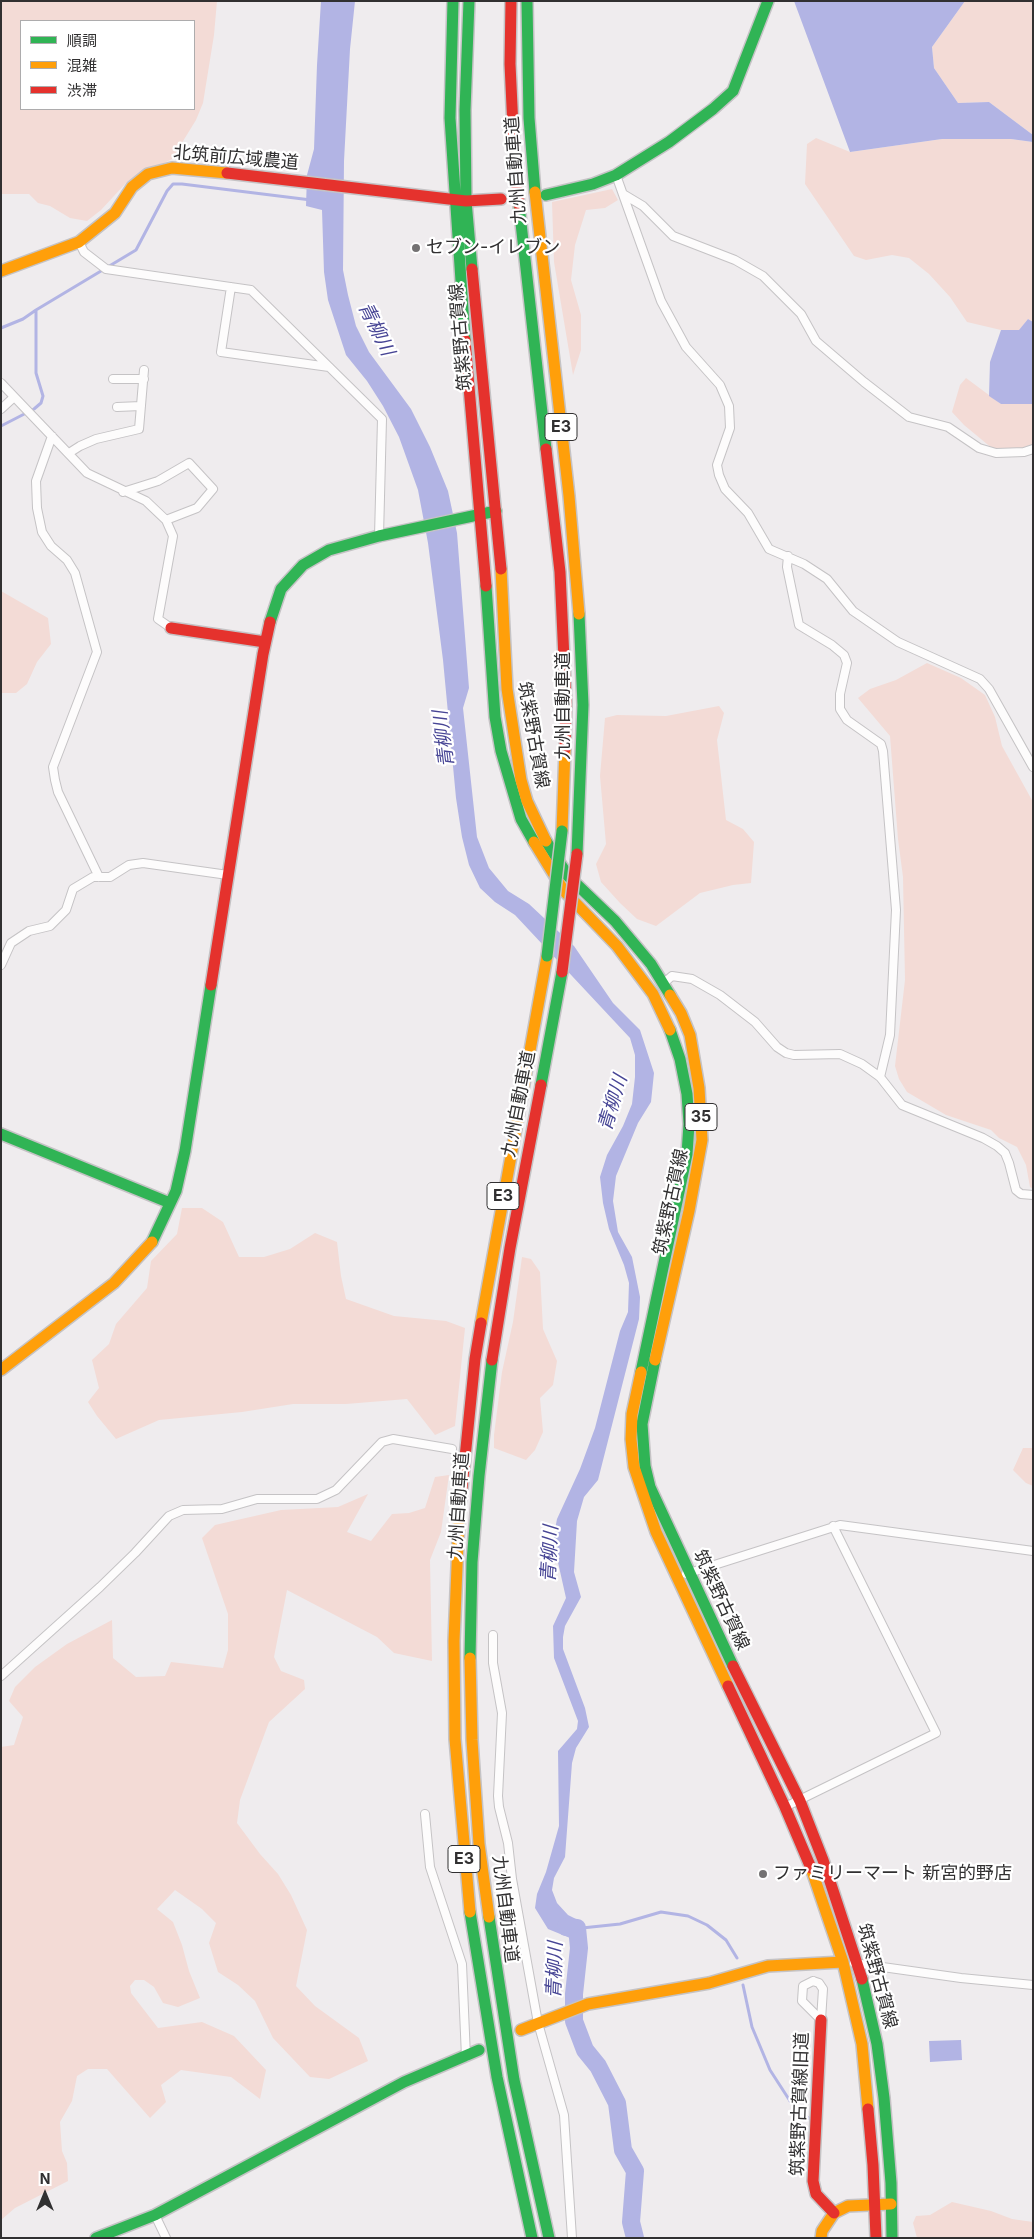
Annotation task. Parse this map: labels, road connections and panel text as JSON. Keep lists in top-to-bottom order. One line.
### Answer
{"streets":{"main road":["北筑前広域農道","九州自動車道","筑紫野古賀線","E3","35","筑紫野古賀線旧道"]},"crossings":[["北筑前広域農道","筑紫野古賀線"]],"water":["青柳川"],"places":["セブン-イレブン","ファミリーマート 新宮的野店"],"legend":["順調","混雑","渋滞"],"north":"top"}
